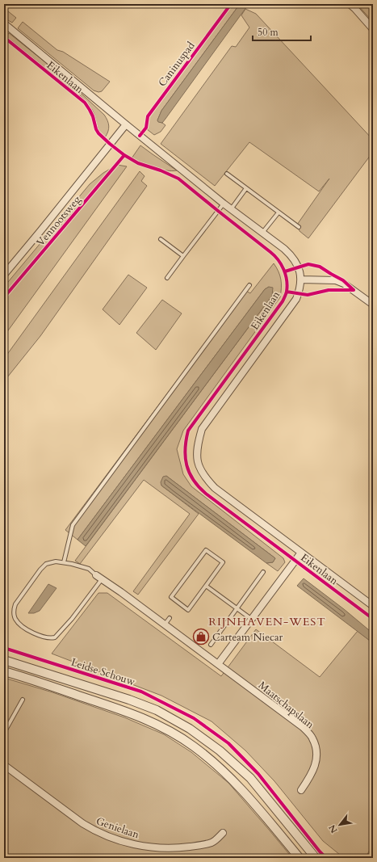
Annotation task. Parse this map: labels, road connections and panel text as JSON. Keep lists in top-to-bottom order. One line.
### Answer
{"streets":{"street":["Eikenlaan","Vennootsweg","Leidse Schouw","Maatschapslaan","Genielaan"],"cycle path":["Caninuspad"]},"crossings":[["Eikenlaan","Vennootsweg"]],"districts":["RIJNHAVEN-WEST"],"places":{"shop":["Carteam Niecar"]},"scale_bar":"50 m","north":"bottom left"}
